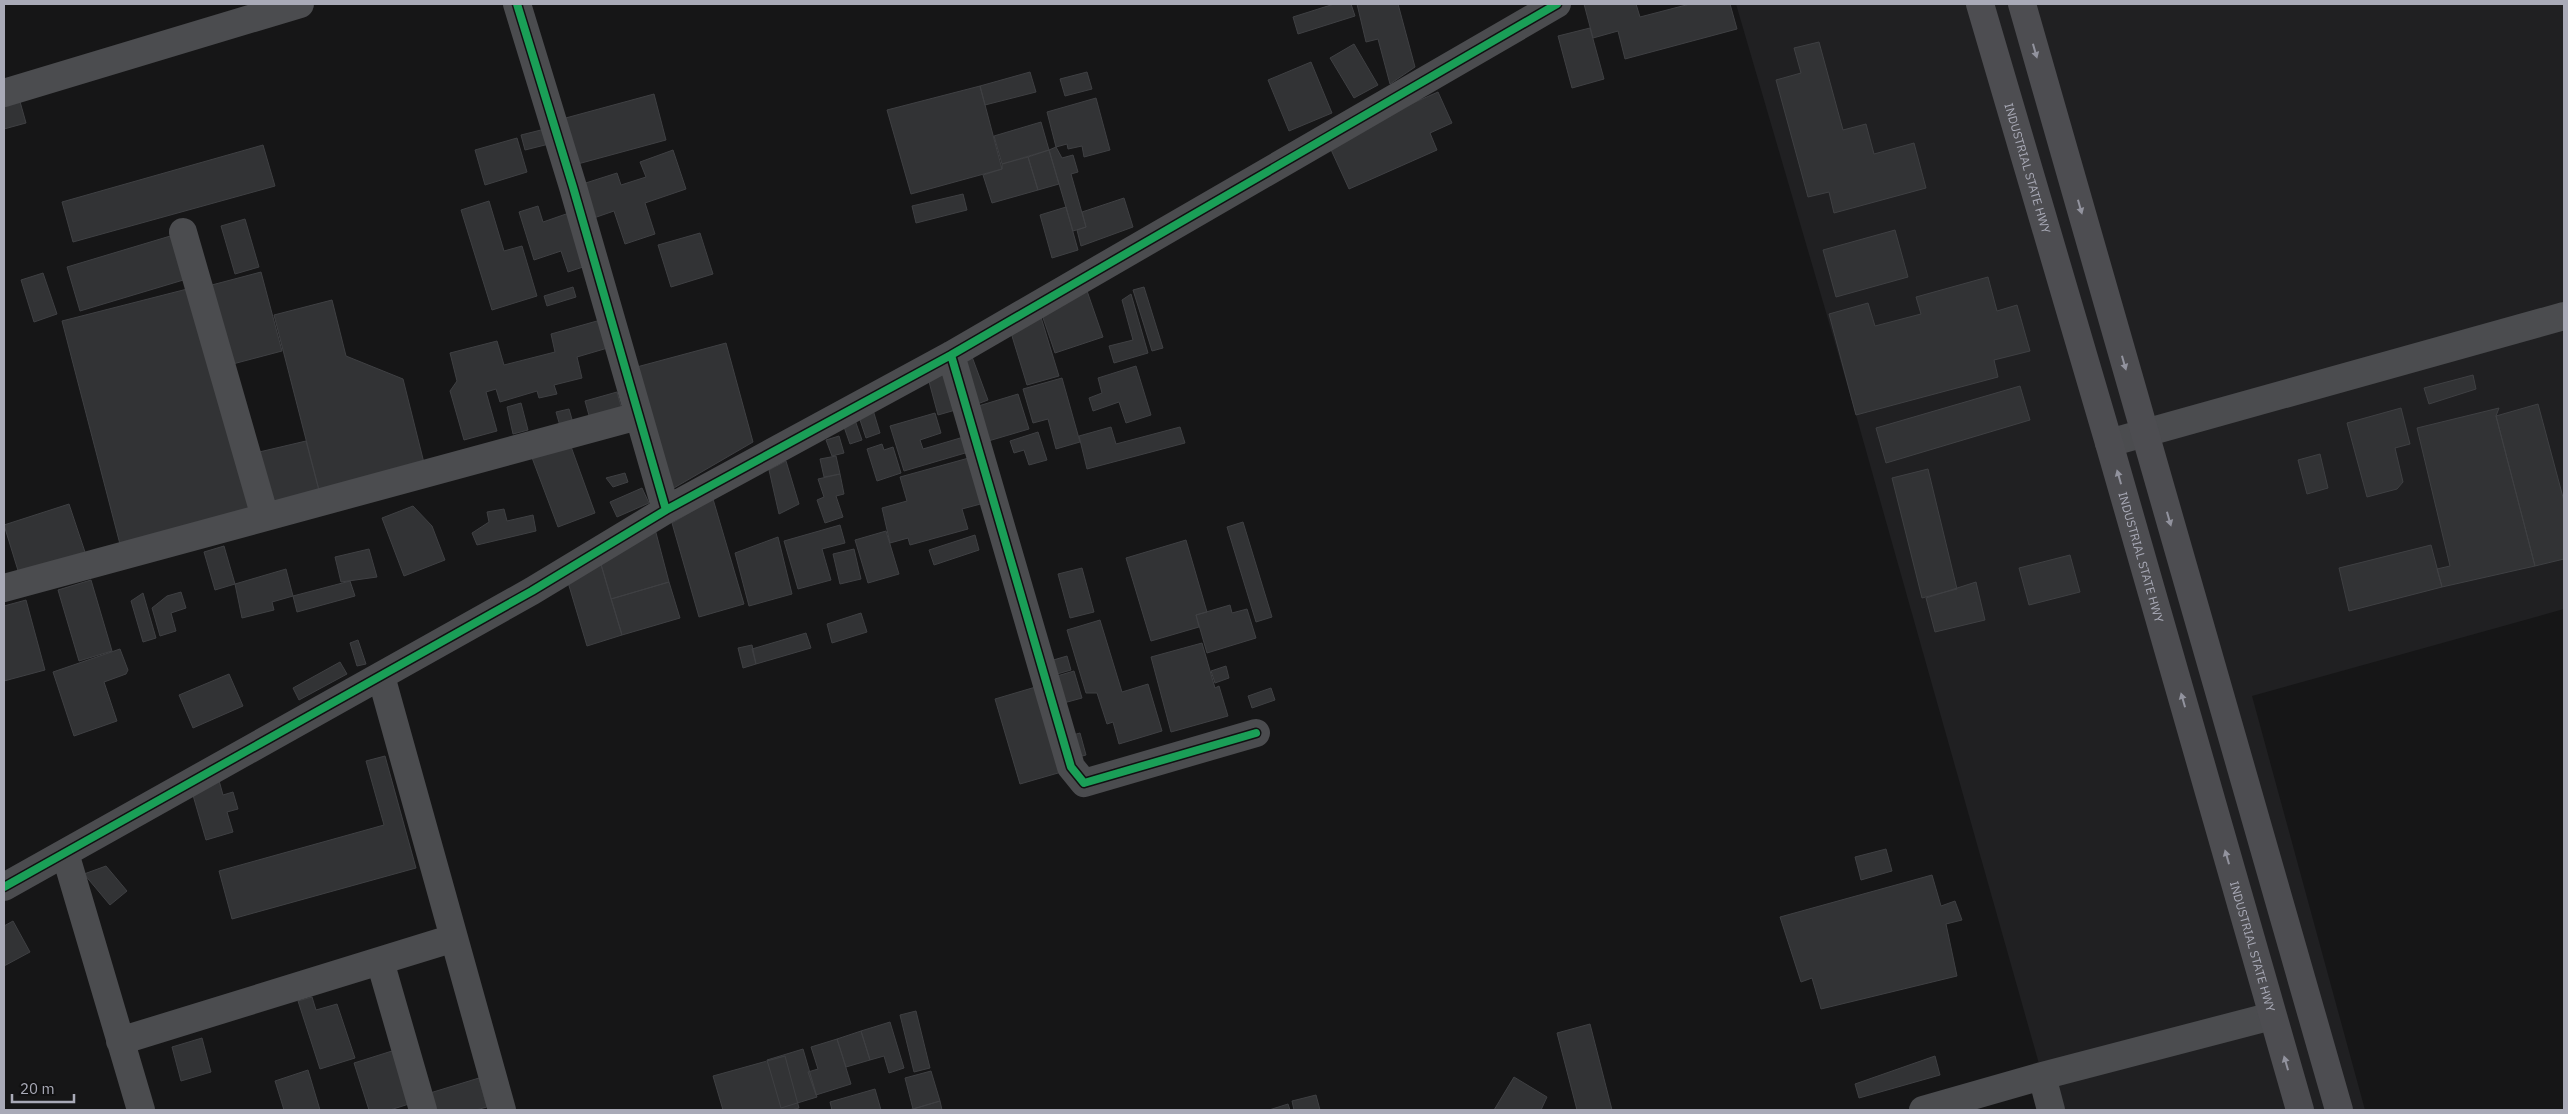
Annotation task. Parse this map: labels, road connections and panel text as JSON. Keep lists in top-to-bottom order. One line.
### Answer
{"streets":{"main road":["INDUSTRIAL STATE HWY"]},"scale_bar":"20 m"}
